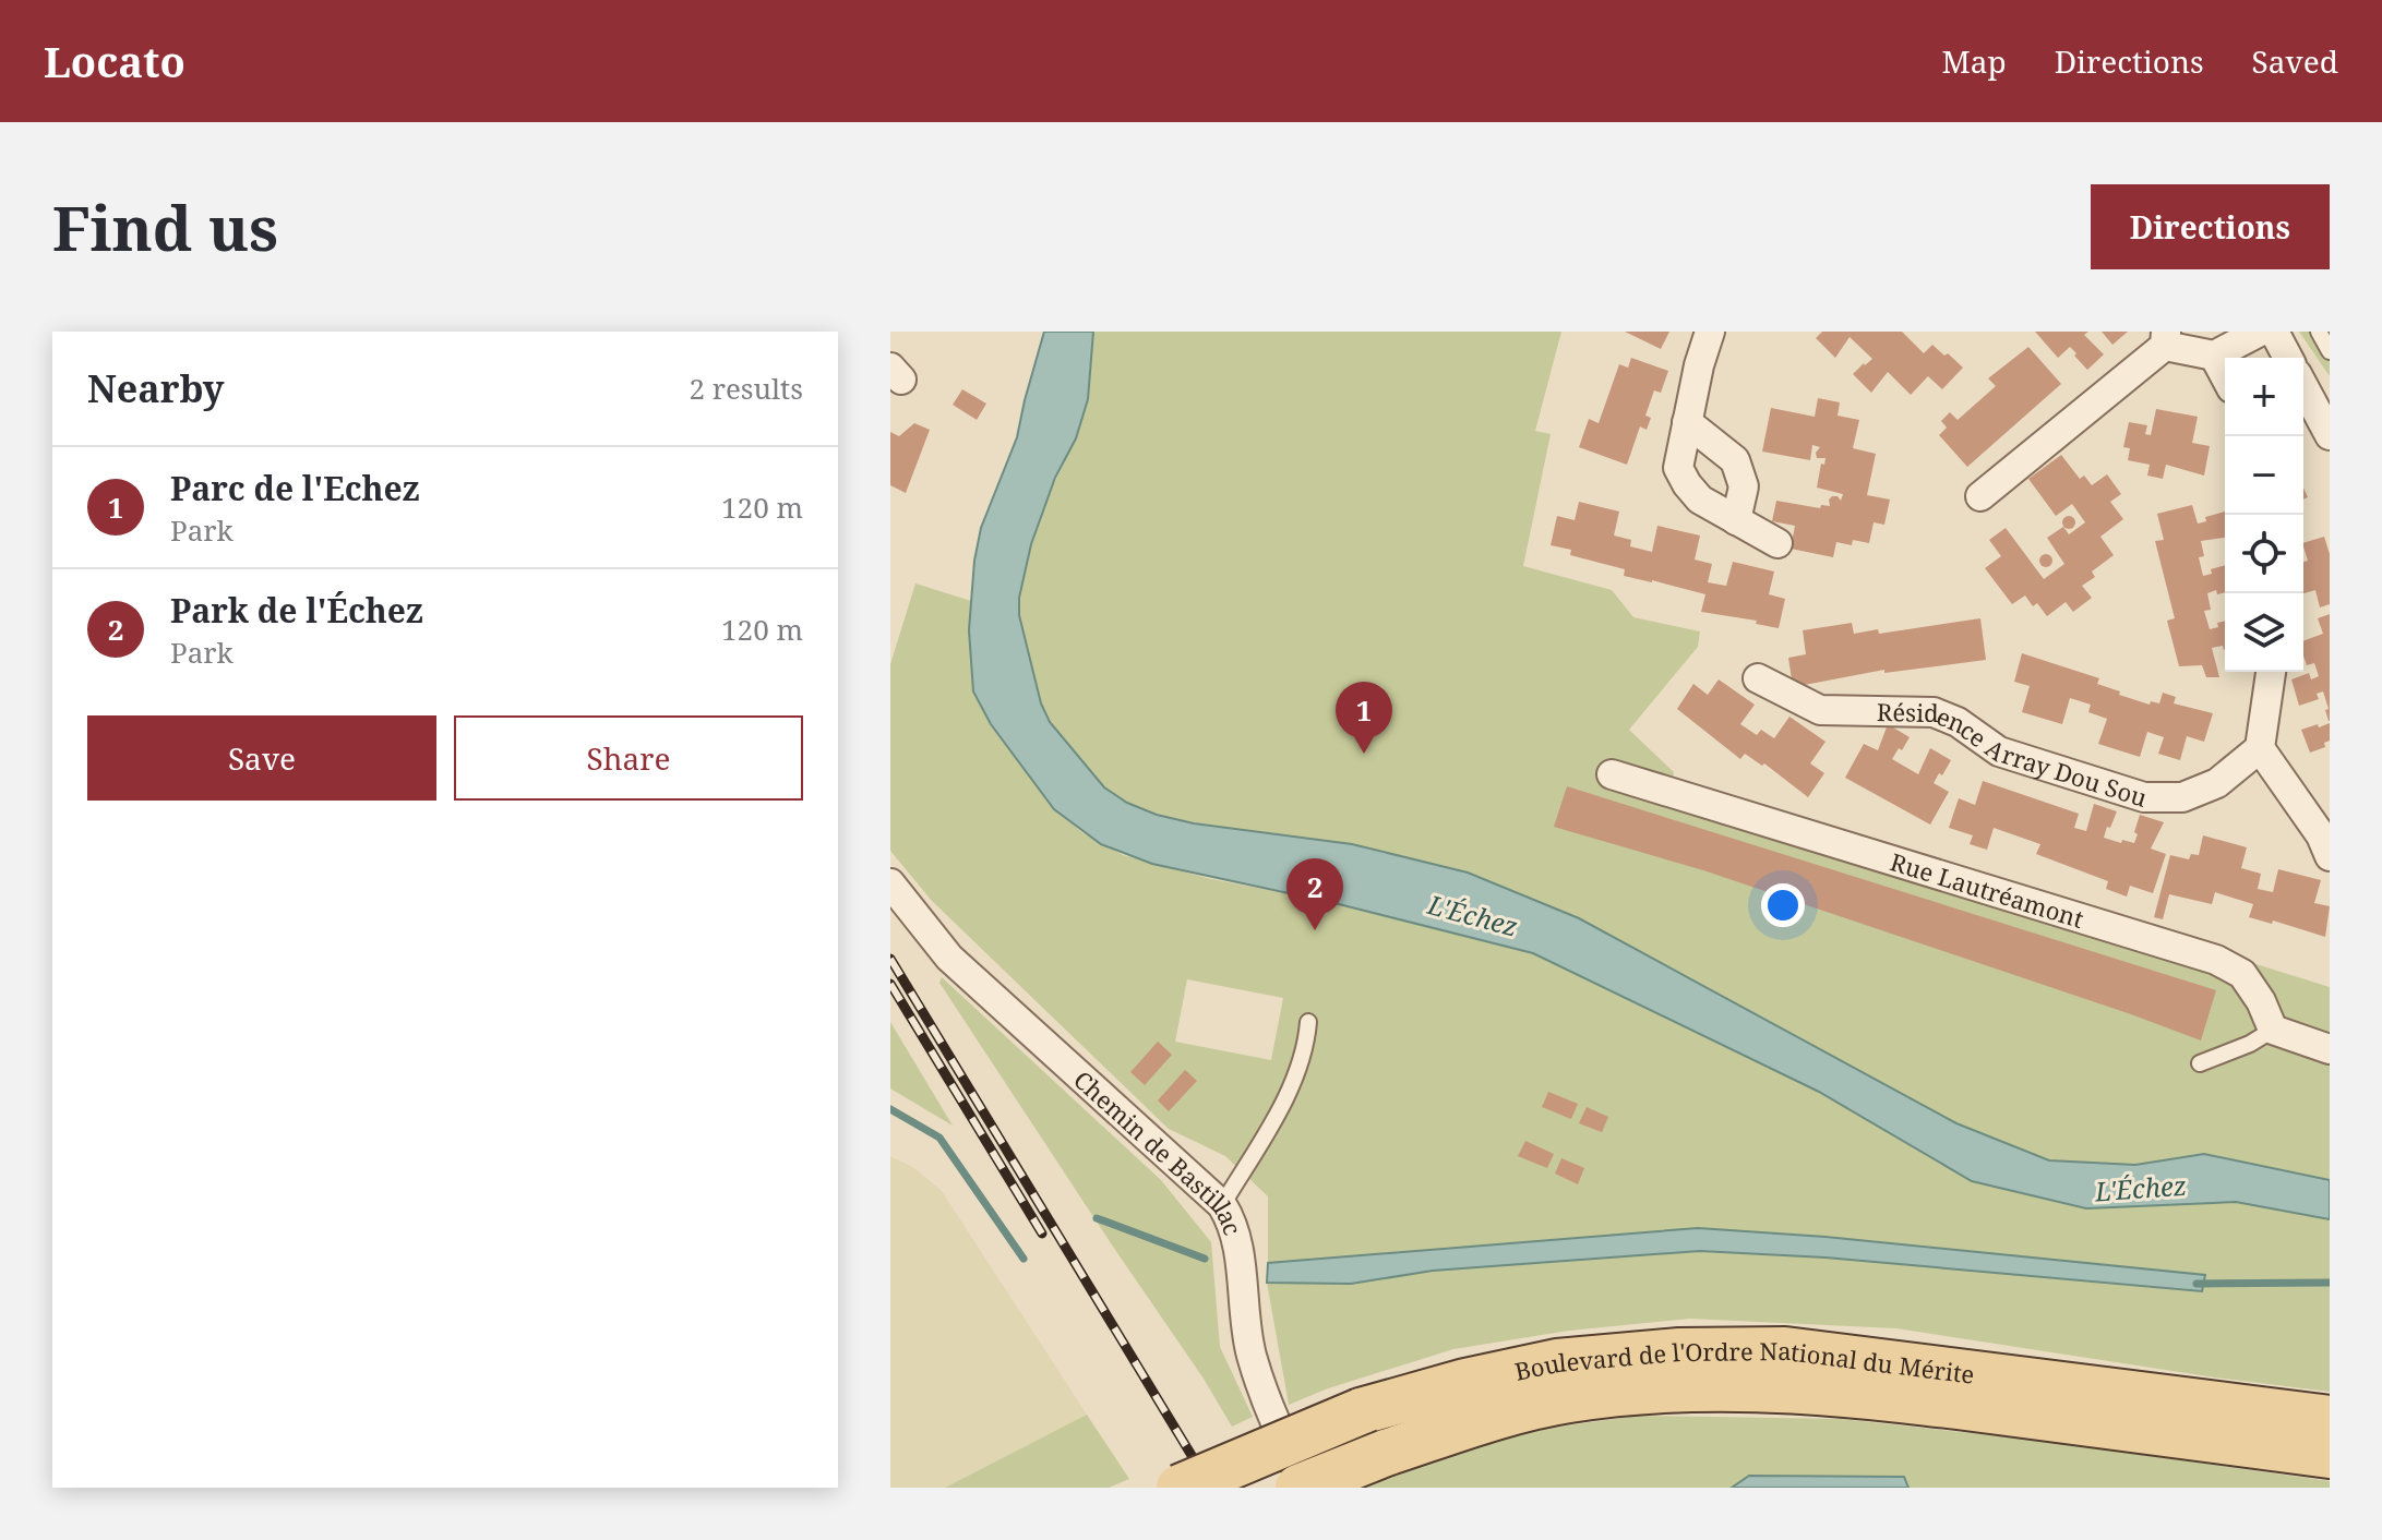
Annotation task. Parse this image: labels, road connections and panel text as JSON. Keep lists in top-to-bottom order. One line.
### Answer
{"streets":{"main road":["Boulevard de l'Ordre National du Mérite"],"street":["Résidence Array Dou Sou","Rue Lautréamont","Chemin de Bastillac"]},"water":["L'Échez"],"page":{"header":"Locato","nav":["Map","Directions","Saved"],"buttons":["Directions",["Save","Share"]],"title":"Find us","heading":["Nearby","2 results"],"map_buttons":["+","−"],"list":[{"mark":"1","name":"Parc de l'Echez","note":"Park","value":"120 m"},{"mark":"2","name":"Park de l'Échez","note":"Park","value":"120 m"}],"pins":["1","2"]}}
